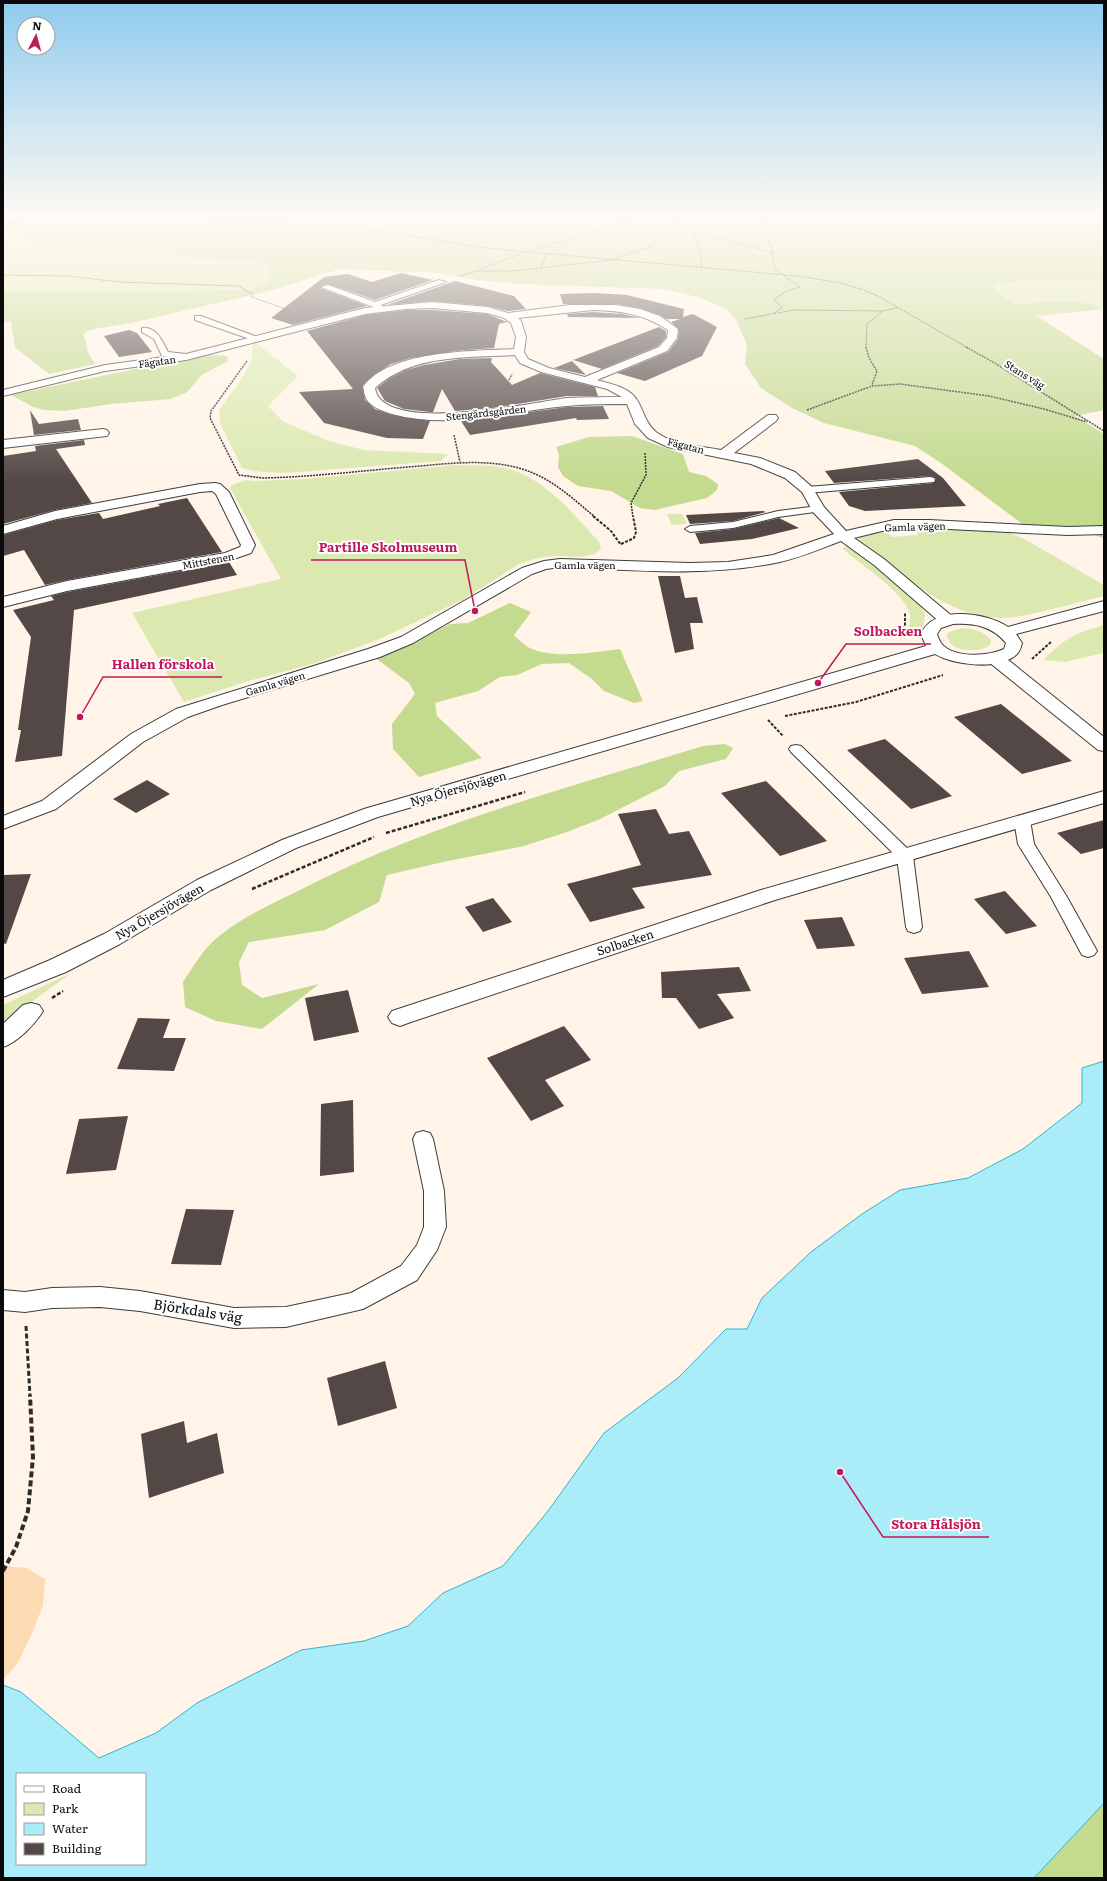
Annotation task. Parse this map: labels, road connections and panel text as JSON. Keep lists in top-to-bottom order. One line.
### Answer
{"streets":{"street":["Fägatan","Stengärdsgården","Gamla vägen","Mittstenen","Nya Öjersjövägen","Solbacken"],"lane":["Björkdals väg"],"path":["Stans väg"]},"crossings":[["Fägatan","Stengärdsgården"],["Fägatan","Gamla vägen"]],"places":["Partille Skolmuseum","Solbacken","Hallen förskola","Stora Hålsjön"],"legend":["Road","Park","Water","Building"],"north":"top"}
